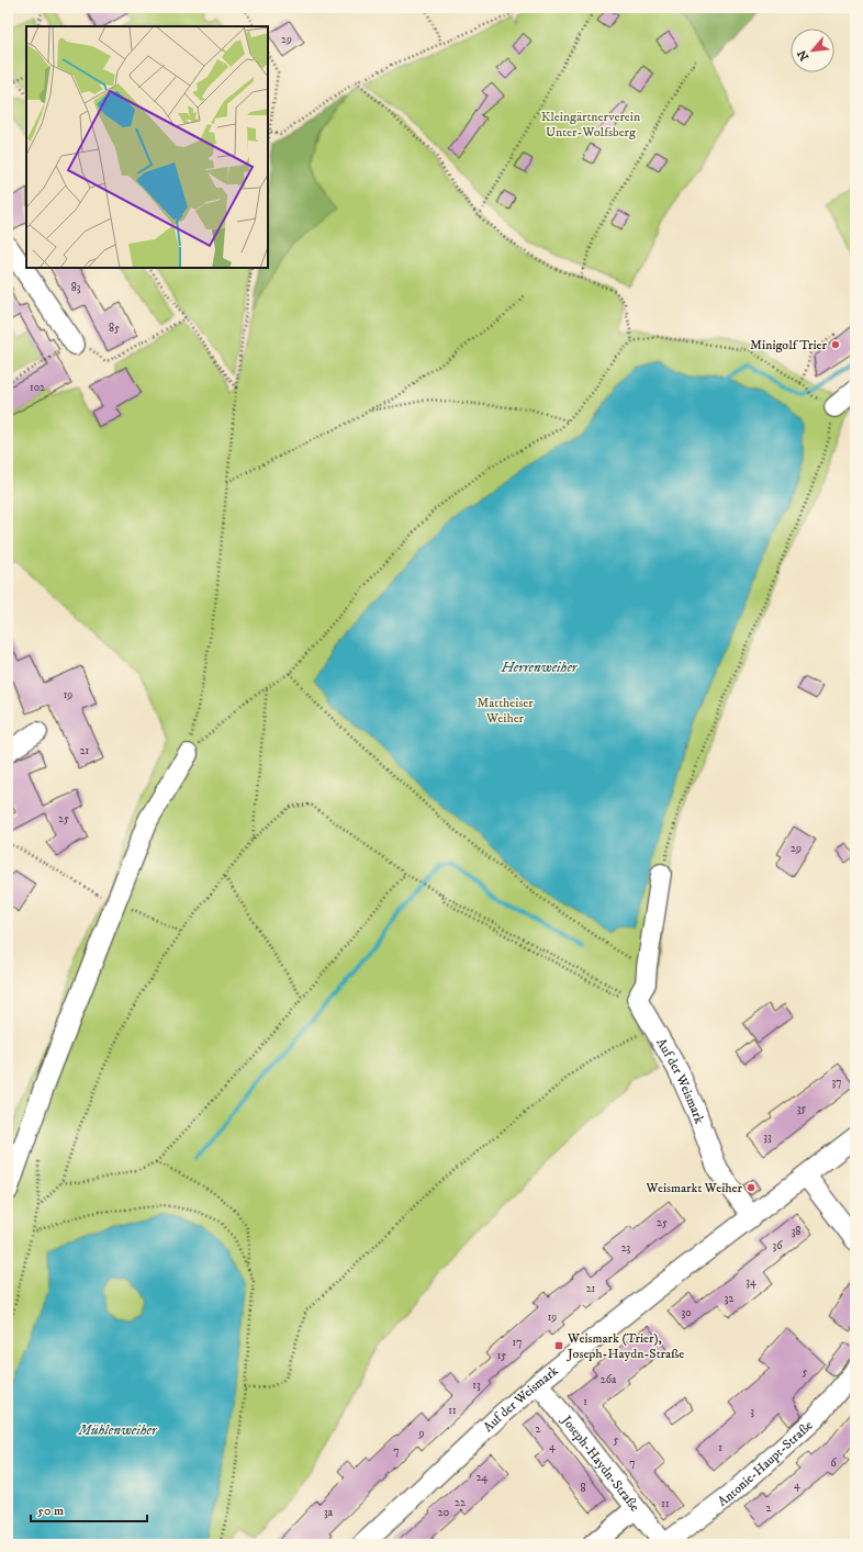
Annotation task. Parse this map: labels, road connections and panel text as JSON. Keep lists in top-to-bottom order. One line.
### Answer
{"streets":{"street":["Auf der Weismark","Antonie-Haupt-Straße","Joseph-Haydn-Straße"]},"crossings":[["Auf der Weismark","Joseph-Haydn-Straße"],["Antonie-Haupt-Straße","Joseph-Haydn-Straße"]],"water":["Herrenweiher","Mühlenweiher"],"parks":["Kleingärtnerverein Unter-Wolfsberg","Mattheiser Weiher"],"places":{"other":["Minigolf Trier","Weismarkt Weiher"],"transit":["Weismark (Trier), Joseph-Haydn-Straße"]},"house_numbers":["29","83","85","102","19","21","25","29","37","35","33","25","38","36","23","34","21","32","30","19","17","15","5","26a","13","1","11","3","2","9","5","4","1","7","7","6","24","4","8","22","11","2","3a","20"],"scale_bar":"50 m","north":"bottom left"}
